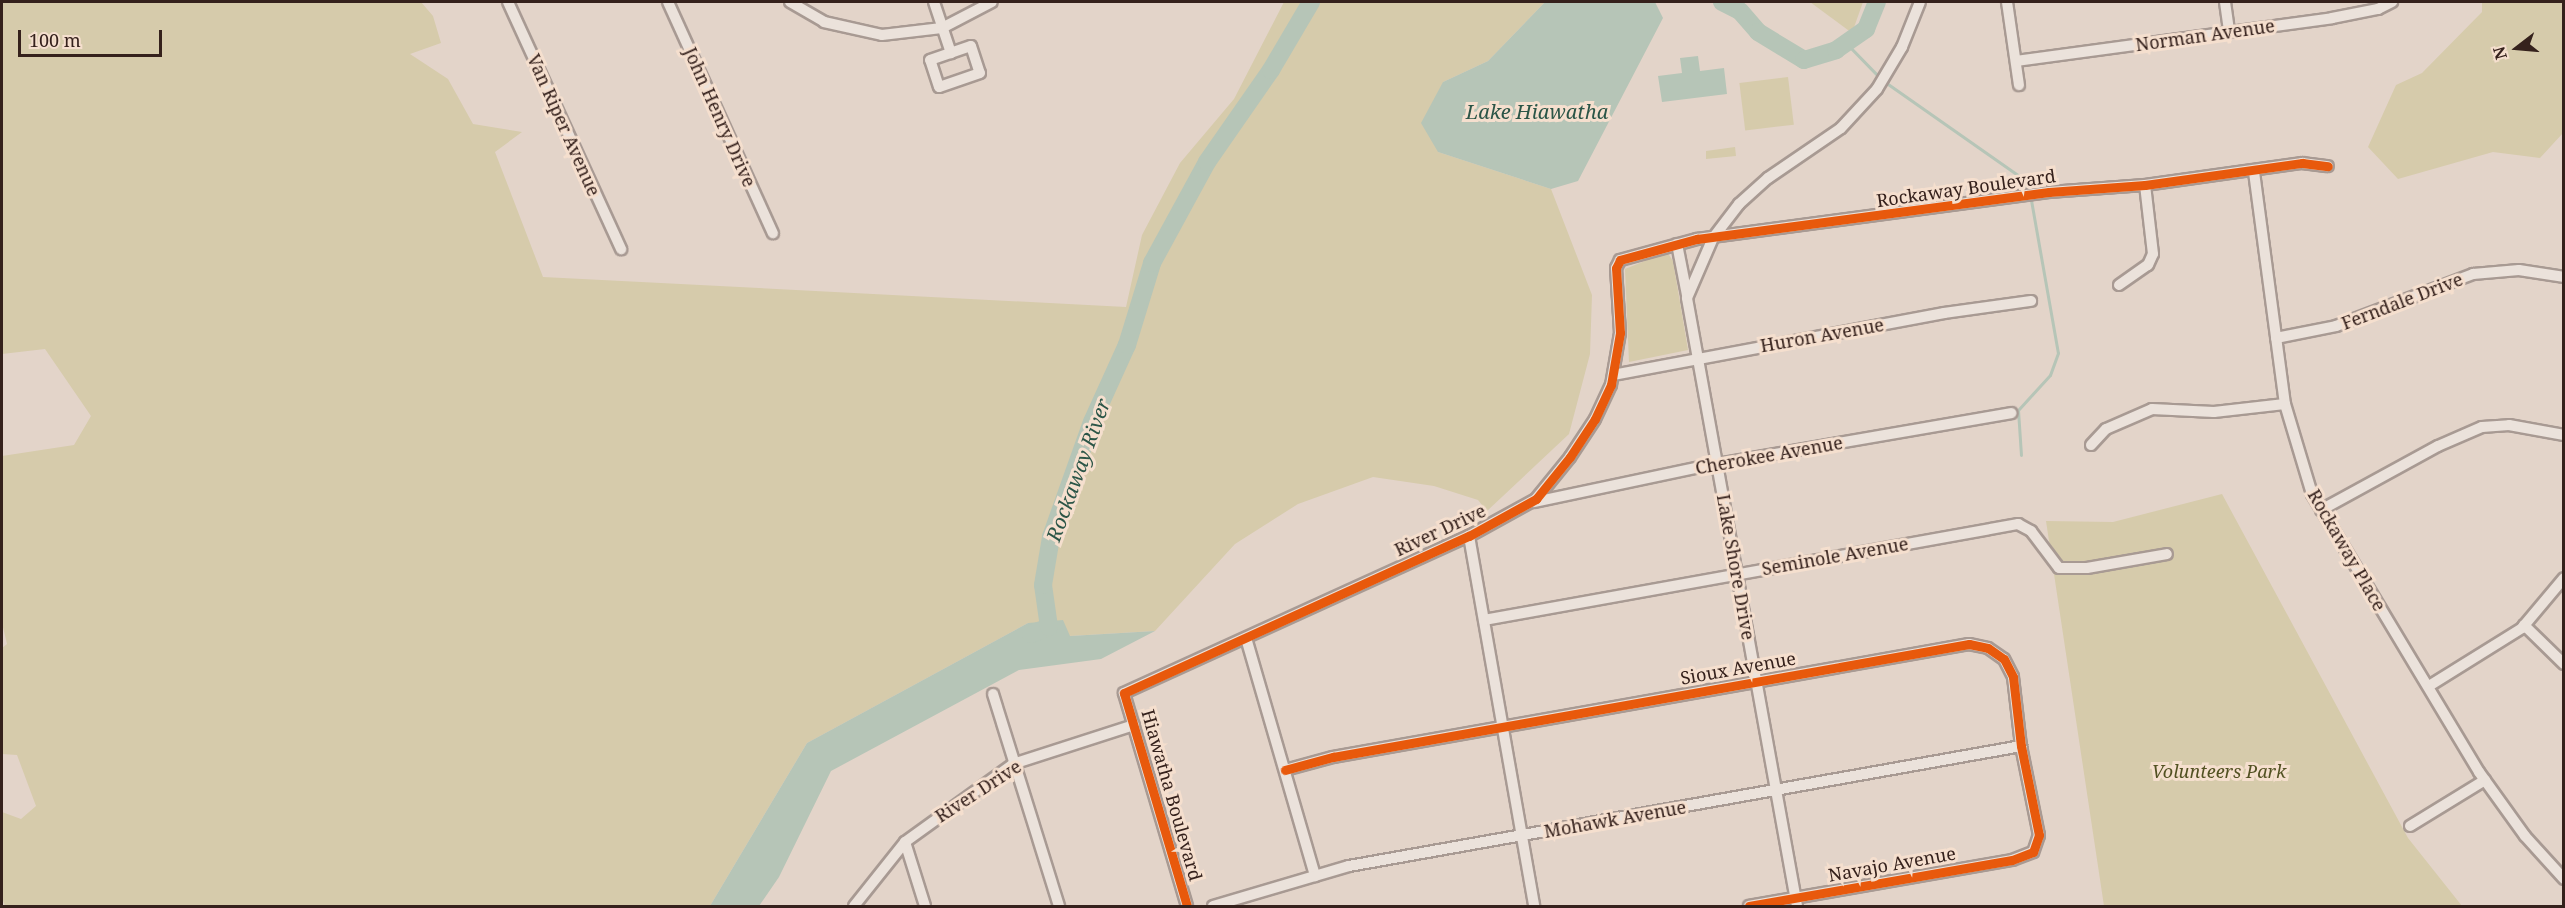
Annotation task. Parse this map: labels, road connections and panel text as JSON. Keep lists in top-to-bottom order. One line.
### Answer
{"streets":{"street":["Norman Avenue","John Henry Drive","Van Riper Avenue","Rockaway Boulevard","Ferndale Drive","Huron Avenue","Cherokee Avenue","River Drive","Rockaway Place","Seminole Avenue","Lake Shore Drive","Sioux Avenue","Hiawatha Boulevard","Mohawk Avenue","Navajo Avenue"]},"crossings":[["Rockaway Boulevard","River Drive"],["Rockaway Boulevard","Rockaway Place"],["Rockaway Boulevard","Lake Shore Drive"],["Ferndale Drive","Rockaway Place"],["Huron Avenue","River Drive"],["Huron Avenue","Lake Shore Drive"],["Cherokee Avenue","River Drive"],["Cherokee Avenue","Lake Shore Drive"],["River Drive","Hiawatha Boulevard"],["Seminole Avenue","Lake Shore Drive"],["Lake Shore Drive","Sioux Avenue"],["Lake Shore Drive","Mohawk Avenue"],["Lake Shore Drive","Navajo Avenue"],["Sioux Avenue","Mohawk Avenue"],["Sioux Avenue","Navajo Avenue"]],"water":["Lake Hiawatha","Rockaway River"],"parks":["Volunteers Park"],"scale_bar":"100 m","north":"left"}
